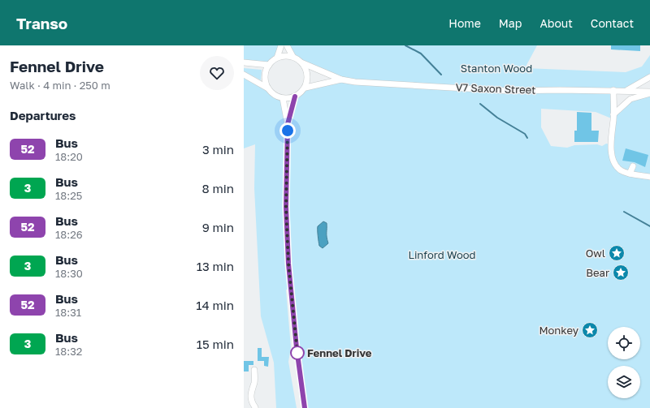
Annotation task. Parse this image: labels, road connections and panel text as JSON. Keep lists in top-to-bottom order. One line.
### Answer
{"streets":{"street":["V7 Saxon Street"]},"parks":["Stanton Wood","Linford Wood"],"places":{"place":["Owl","Bear","Monkey"],"other":["Fennel Drive"]},"lines":["bus line 52"],"page":{"header":"Transo","nav":["Home","Map","About","Contact"],"heading":[["Fennel Drive","Walk · 4 min · 250 m"],"Departures"],"list":[{"mark":"52","name":"Bus","note":"18:20","value":"3 min"},{"mark":"3","name":"Bus","note":"18:25","value":"8 min"},{"mark":"52","name":"Bus","note":"18:26","value":"9 min"},{"mark":"3","name":"Bus","note":"18:30","value":"13 min"},{"mark":"52","name":"Bus","note":"18:31","value":"14 min"},{"mark":"3","name":"Bus","note":"18:32","value":"15 min"}]}}
